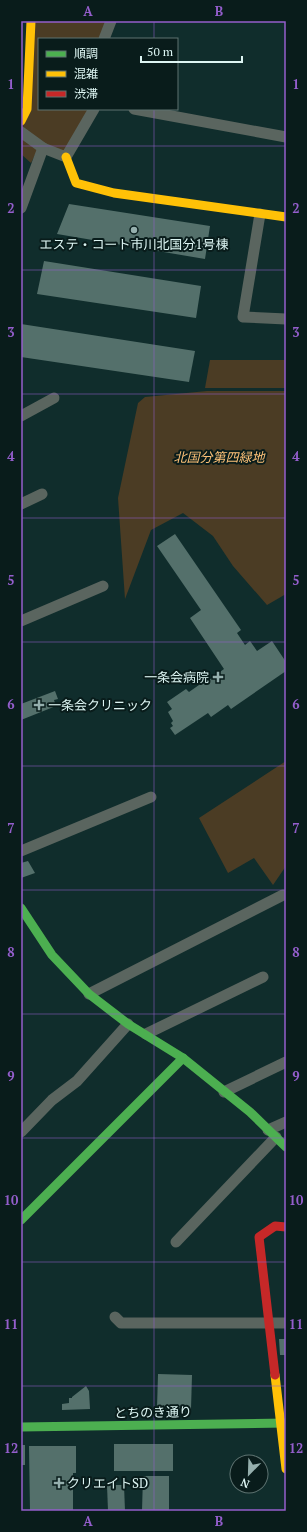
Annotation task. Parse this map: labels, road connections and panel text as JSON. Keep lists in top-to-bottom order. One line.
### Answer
{"streets":{"street":["とちのき通り"]},"parks":["北国分第四緑地"],"places":{"other":["エステ・コート市川北国分1号棟"],"health":["一条会病院","一条会クリニック","クリエイトSD"]},"legend":["順調","混雑","渋滞"],"scale_bar":"50 m","north":"bottom left","grid":{"columns":["A","B"],"rows":["1","2","3","4","5","6","7","8","9","10","11","12"]}}
